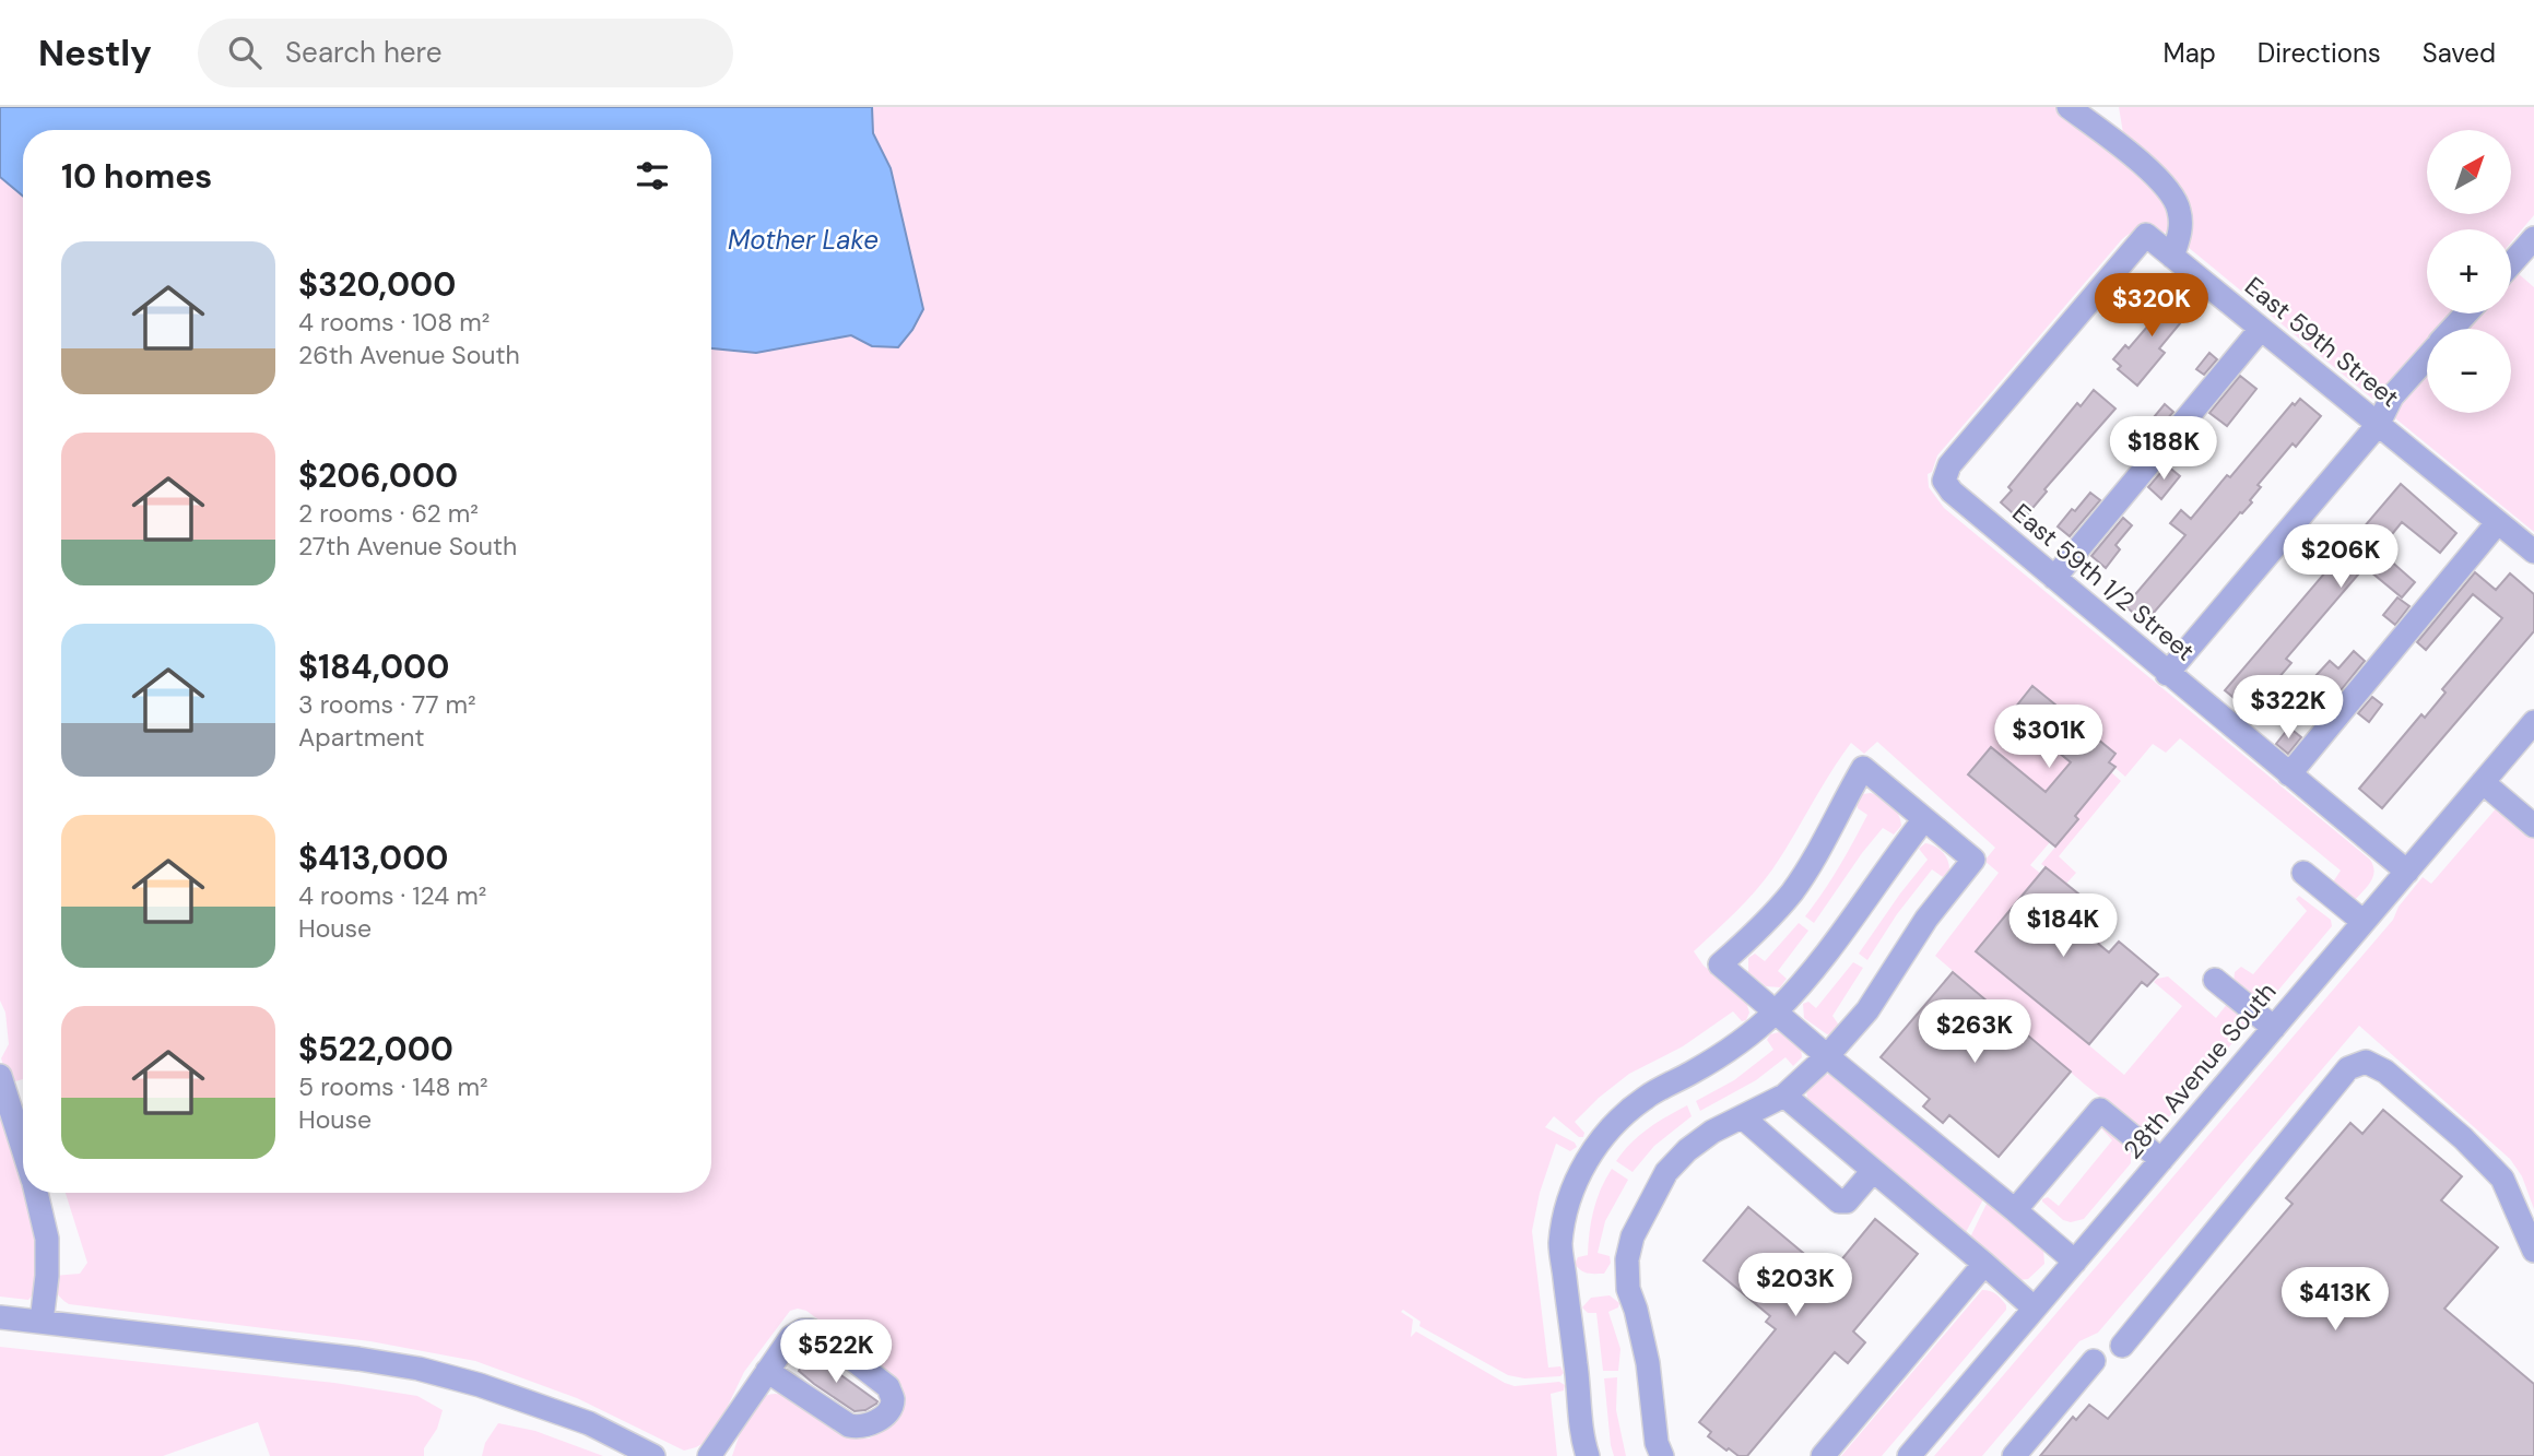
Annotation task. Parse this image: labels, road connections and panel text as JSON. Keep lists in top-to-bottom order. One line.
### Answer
{"streets":{"street":["East 59th Street","East 59th 1/2 Street","28th Avenue South"]},"crossings":[["East 59th Street","East 59th 1/2 Street"],["East 59th 1/2 Street","28th Avenue South"]],"water":["Mother Lake"],"north":"top right","page":{"header":"Nestly","search":"Search here","nav":["Map","Directions","Saved"],"map_buttons":["+","−"],"heading":"10 homes","list":[{"name":"$320,000","note":"4 rooms · 108 m² · 26th Avenue South"},{"name":"$206,000","note":"2 rooms · 62 m² · 27th Avenue South"},{"name":"$184,000","note":"3 rooms · 77 m² · Apartment"},{"name":"$413,000","note":"4 rooms · 124 m² · House"},{"name":"$522,000","note":"5 rooms · 148 m² · House"}],"price":["$320K","$188K","$206K","$322K","$301K","$184K","$263K","$203K","$413K","$522K"]}}
